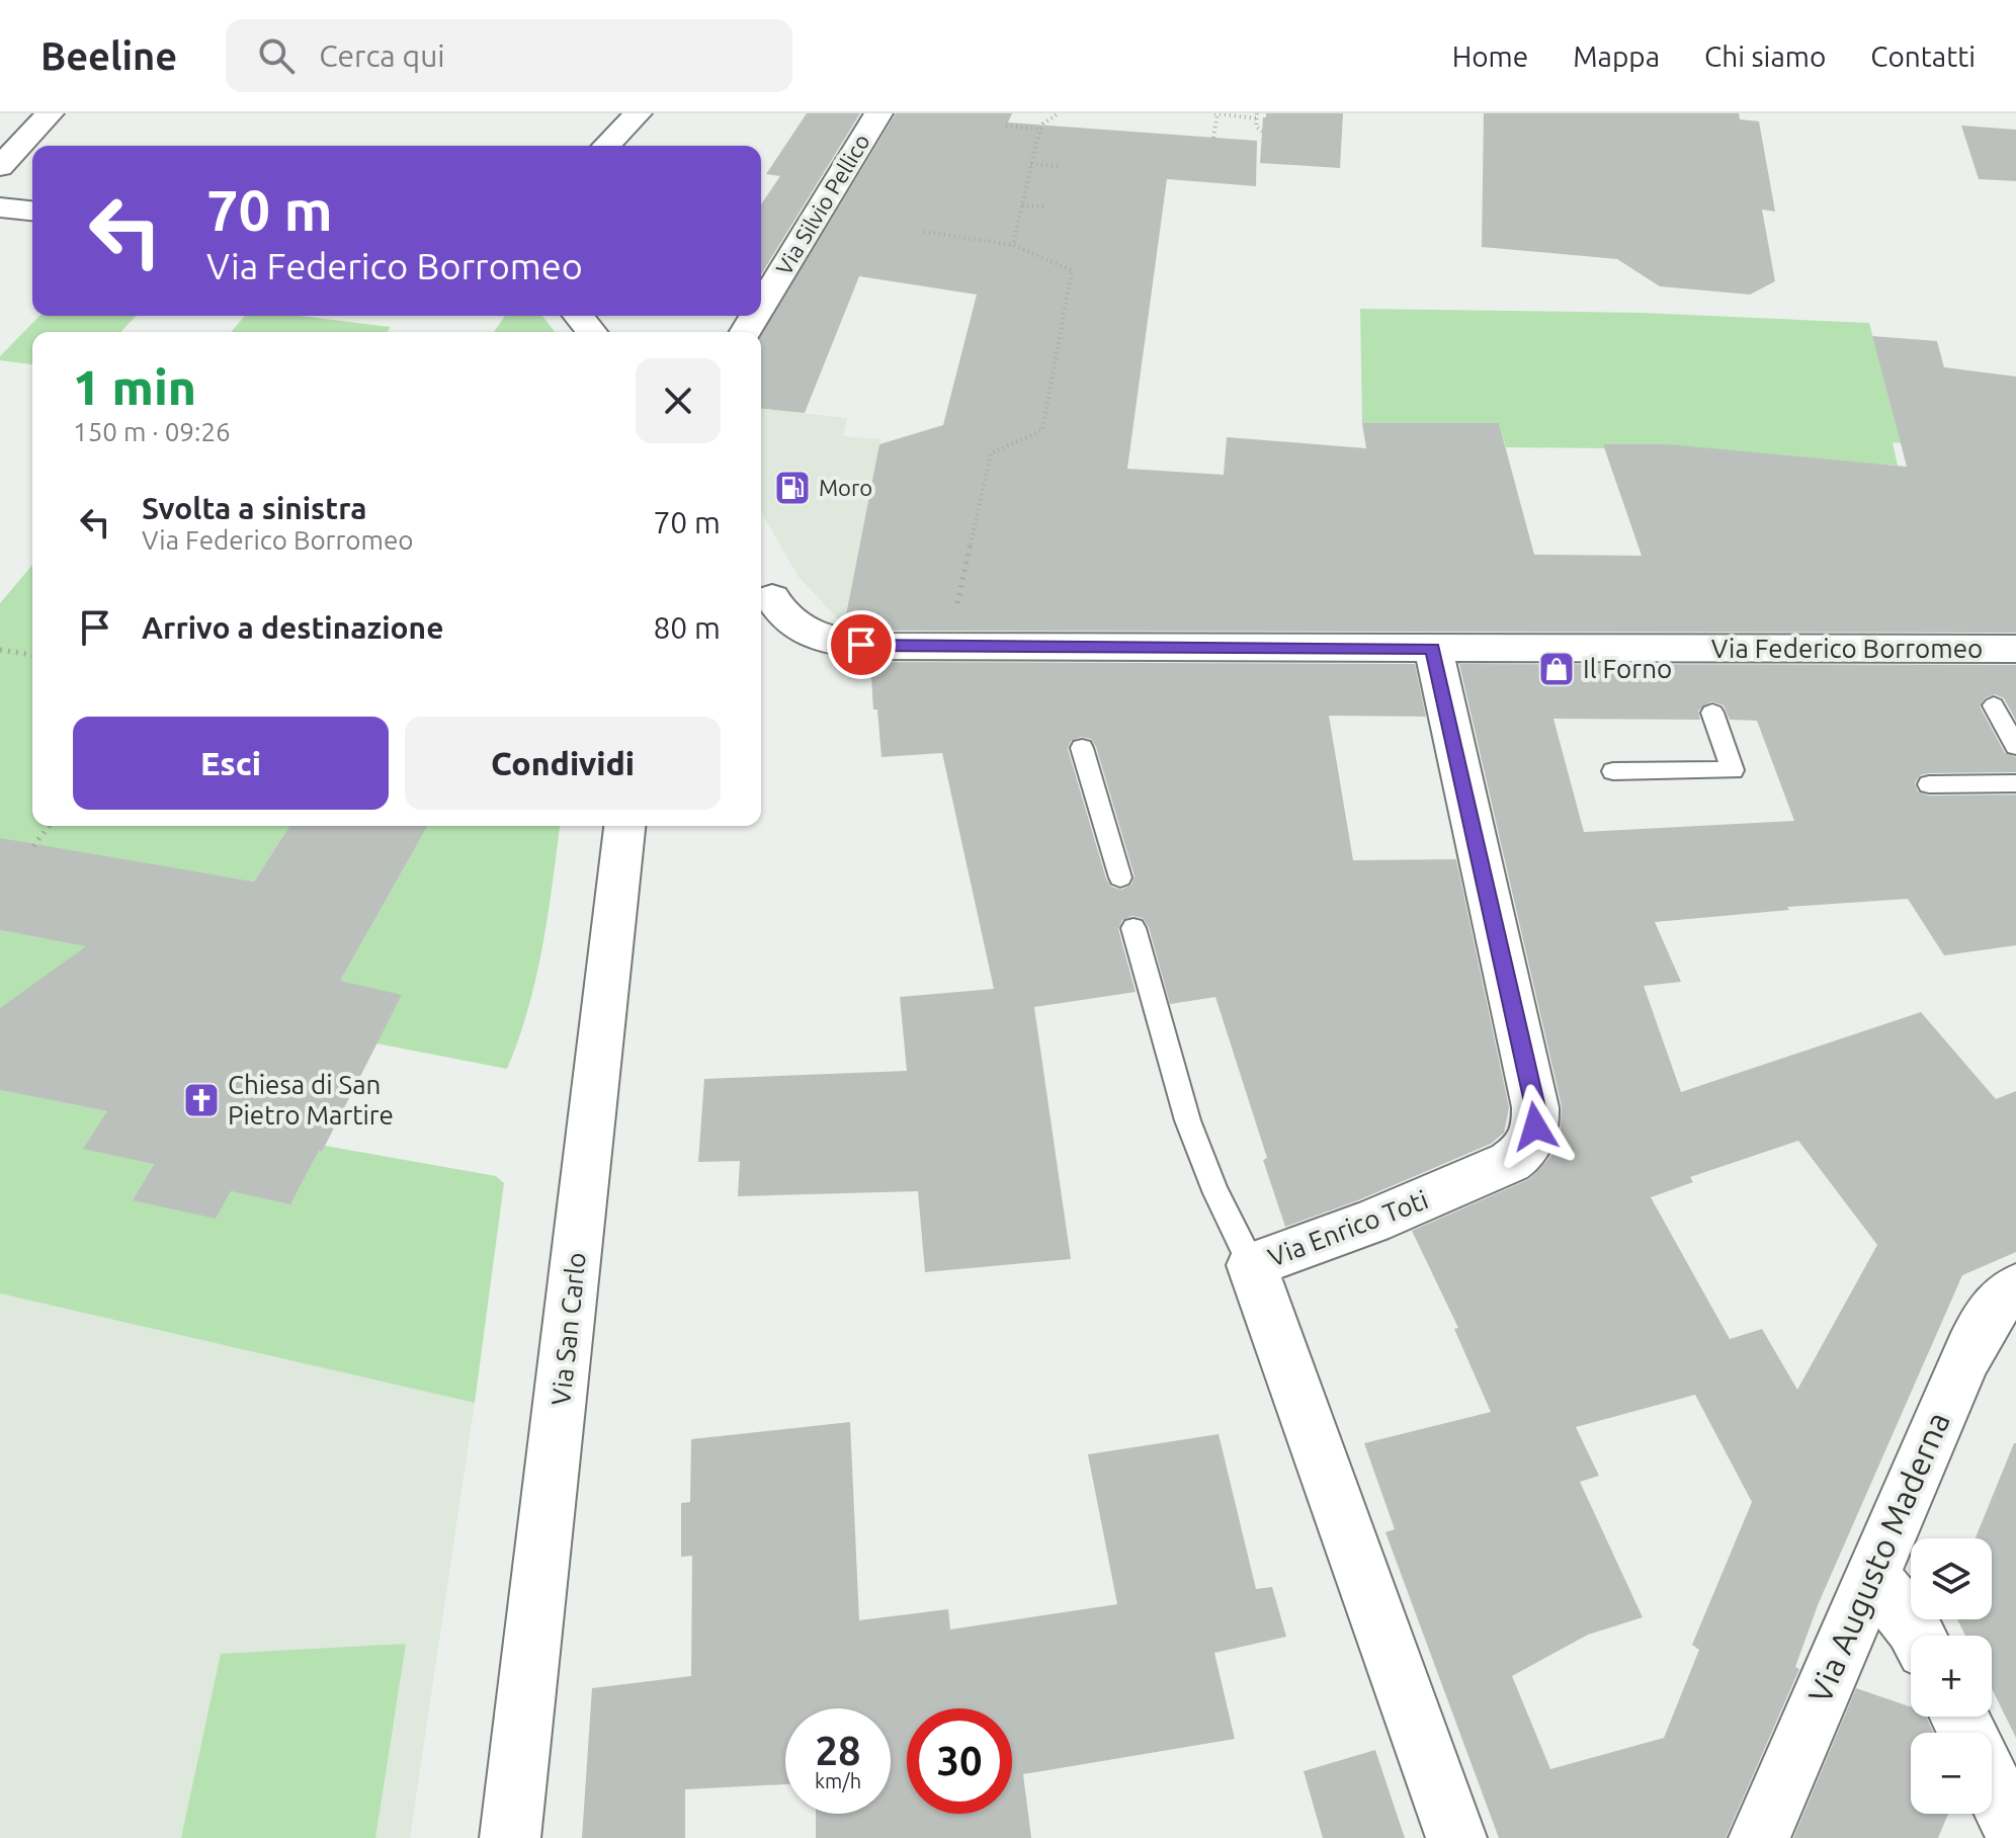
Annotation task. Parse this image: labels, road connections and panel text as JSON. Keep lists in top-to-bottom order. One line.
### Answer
{"streets":{"street":["Via Silvio Pellico","Via Federico Borromeo","Via Enrico Toti","Via San Carlo","Via Augusto Maderna"]},"crossings":[["Via Federico Borromeo","Via Enrico Toti"]],"places":{"fuel station":["Moro"],"shop":["Il Forno"],"church":["Chiesa di San Pietro Martire"]},"page":{"header":"Beeline","search":"Cerca qui","nav":["Home","Mappa","Chi siamo","Contatti"],"turn":["70 m","Via Federico Borromeo"],"heading":["1 min","150 m · 09:26"],"list":[{"name":"Svolta a sinistra","note":"Via Federico Borromeo","value":"70 m"},{"name":"Arrivo a destinazione","value":"80 m"}],"buttons":["Esci","Condividi"],"map_buttons":["+","−"],"speed":"28 km/h","limit":"30"}}
